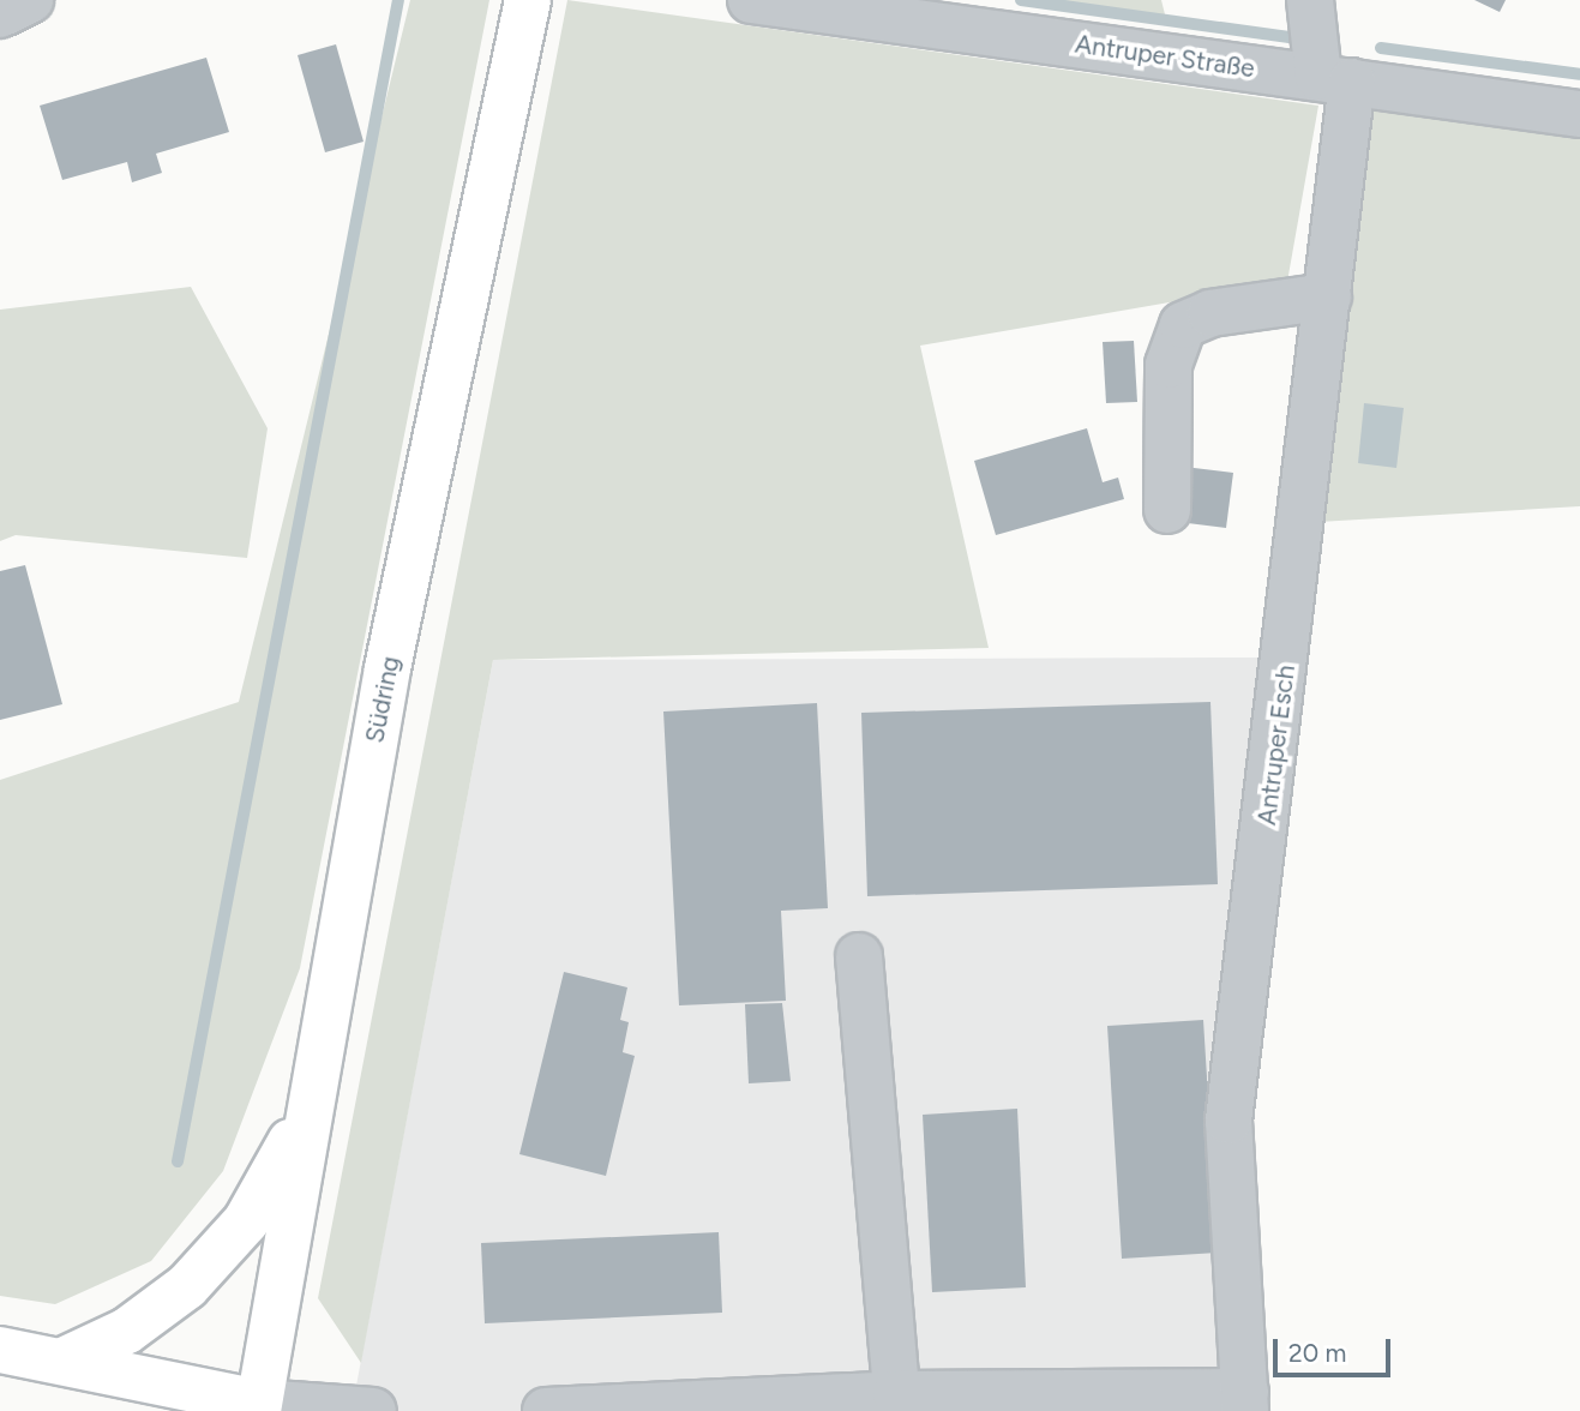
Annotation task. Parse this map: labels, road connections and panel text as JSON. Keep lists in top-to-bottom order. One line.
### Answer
{"streets":{"main road":["Südring"],"street":["Antruper Straße","Antruper Esch"]},"crossings":[["Antruper Straße","Antruper Esch"]],"scale_bar":"20 m"}
